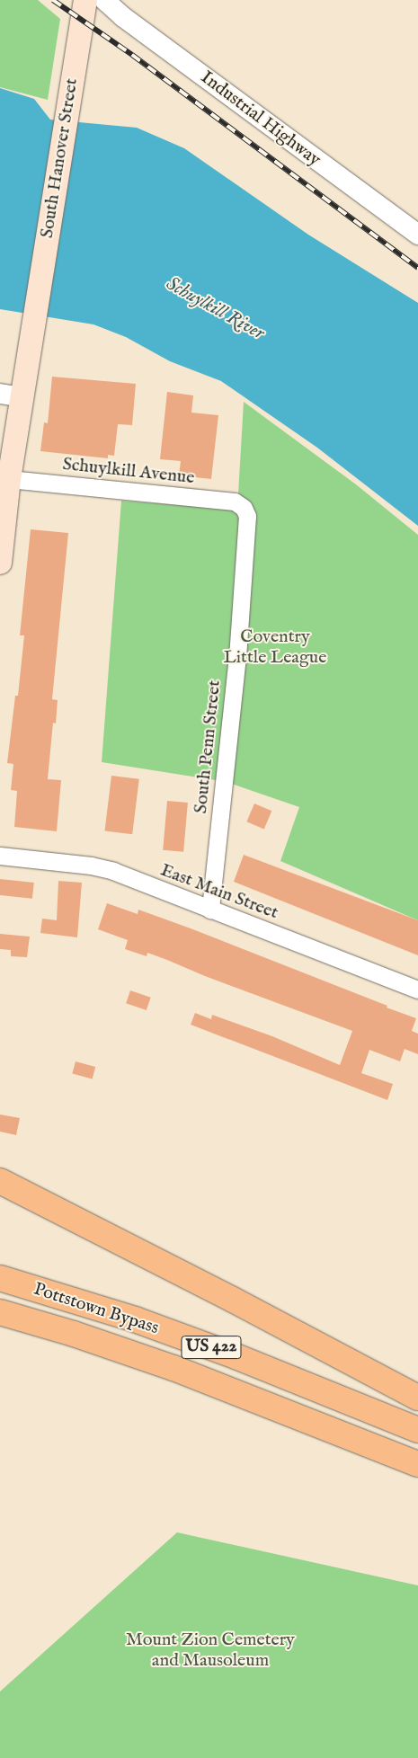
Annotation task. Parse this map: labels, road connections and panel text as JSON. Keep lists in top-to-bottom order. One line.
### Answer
{"streets":{"highway":["Pottstown Bypass","US 422"],"main road":["South Hanover Street"],"street":["Industrial Highway","Schuylkill Avenue","South Penn Street","East Main Street"]},"crossings":[["Schuylkill Avenue","South Penn Street"],["South Penn Street","East Main Street"]],"water":["Schuylkill River"],"parks":["Coventry Little League","Mount Zion Cemetery and Mausoleum"]}
